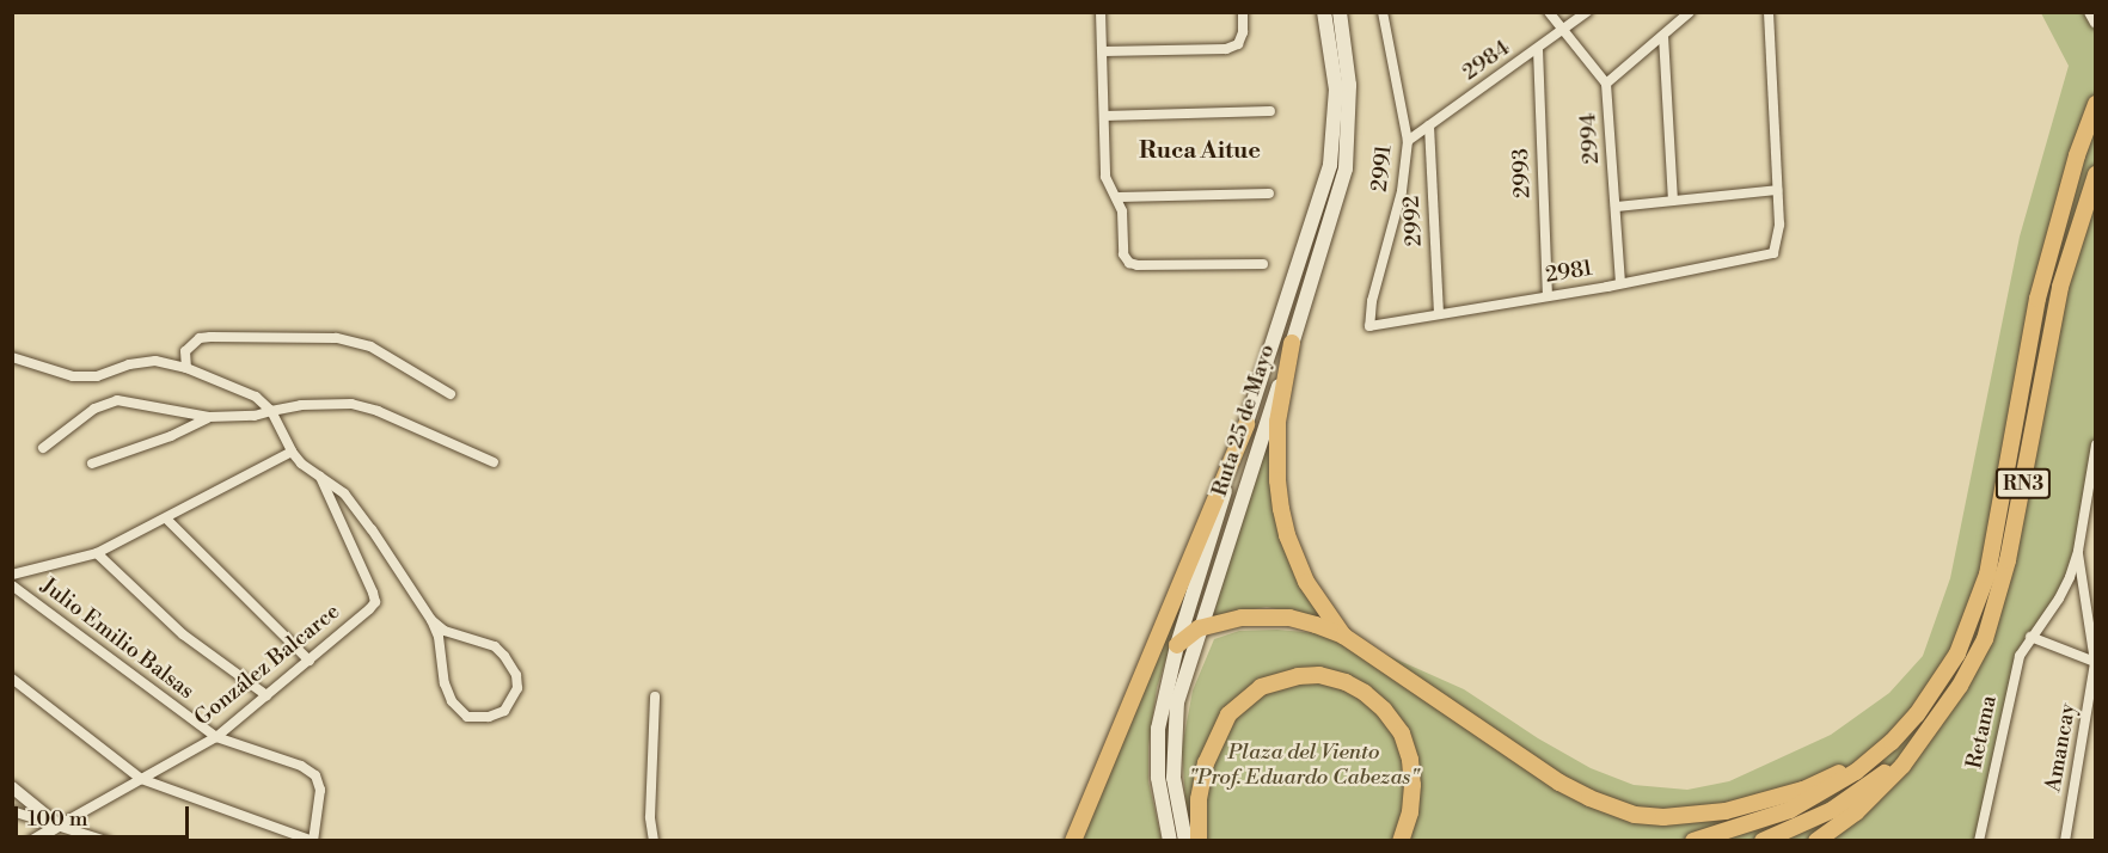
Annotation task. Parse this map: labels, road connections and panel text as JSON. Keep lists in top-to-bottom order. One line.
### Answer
{"streets":{"highway":["RN3"],"main road":["Ruta 25 de Mayo"],"street":["2984","2994","2991","2993","2992","2981","Julio Emilio Balsas","González Balcarce","Retama","Amancay"]},"crossings":[["2984","2994"],["2984","2991"],["2984","2993"],["2984","2992"],["2994","2981"],["2991","2981"],["2993","2981"],["2992","2981"],["Julio Emilio Balsas","González Balcarce"],["Retama","Amancay"]],"districts":["Ruca Aitue"],"parks":["Plaza del Viento \"Prof. Eduardo Cabezas\""],"scale_bar":"100 m"}
